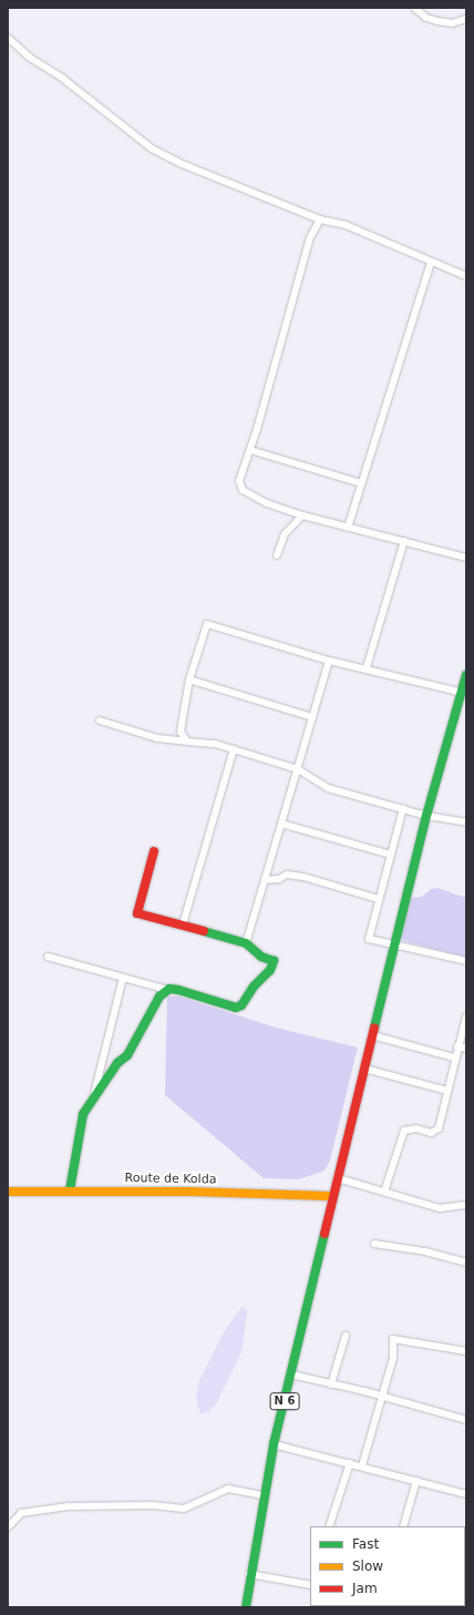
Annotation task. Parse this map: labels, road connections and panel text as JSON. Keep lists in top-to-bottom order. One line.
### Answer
{"streets":{"main road":["Route de Kolda","N 6"]},"crossings":[["Route de Kolda","N 6"]],"legend":["Fast","Slow","Jam"]}
